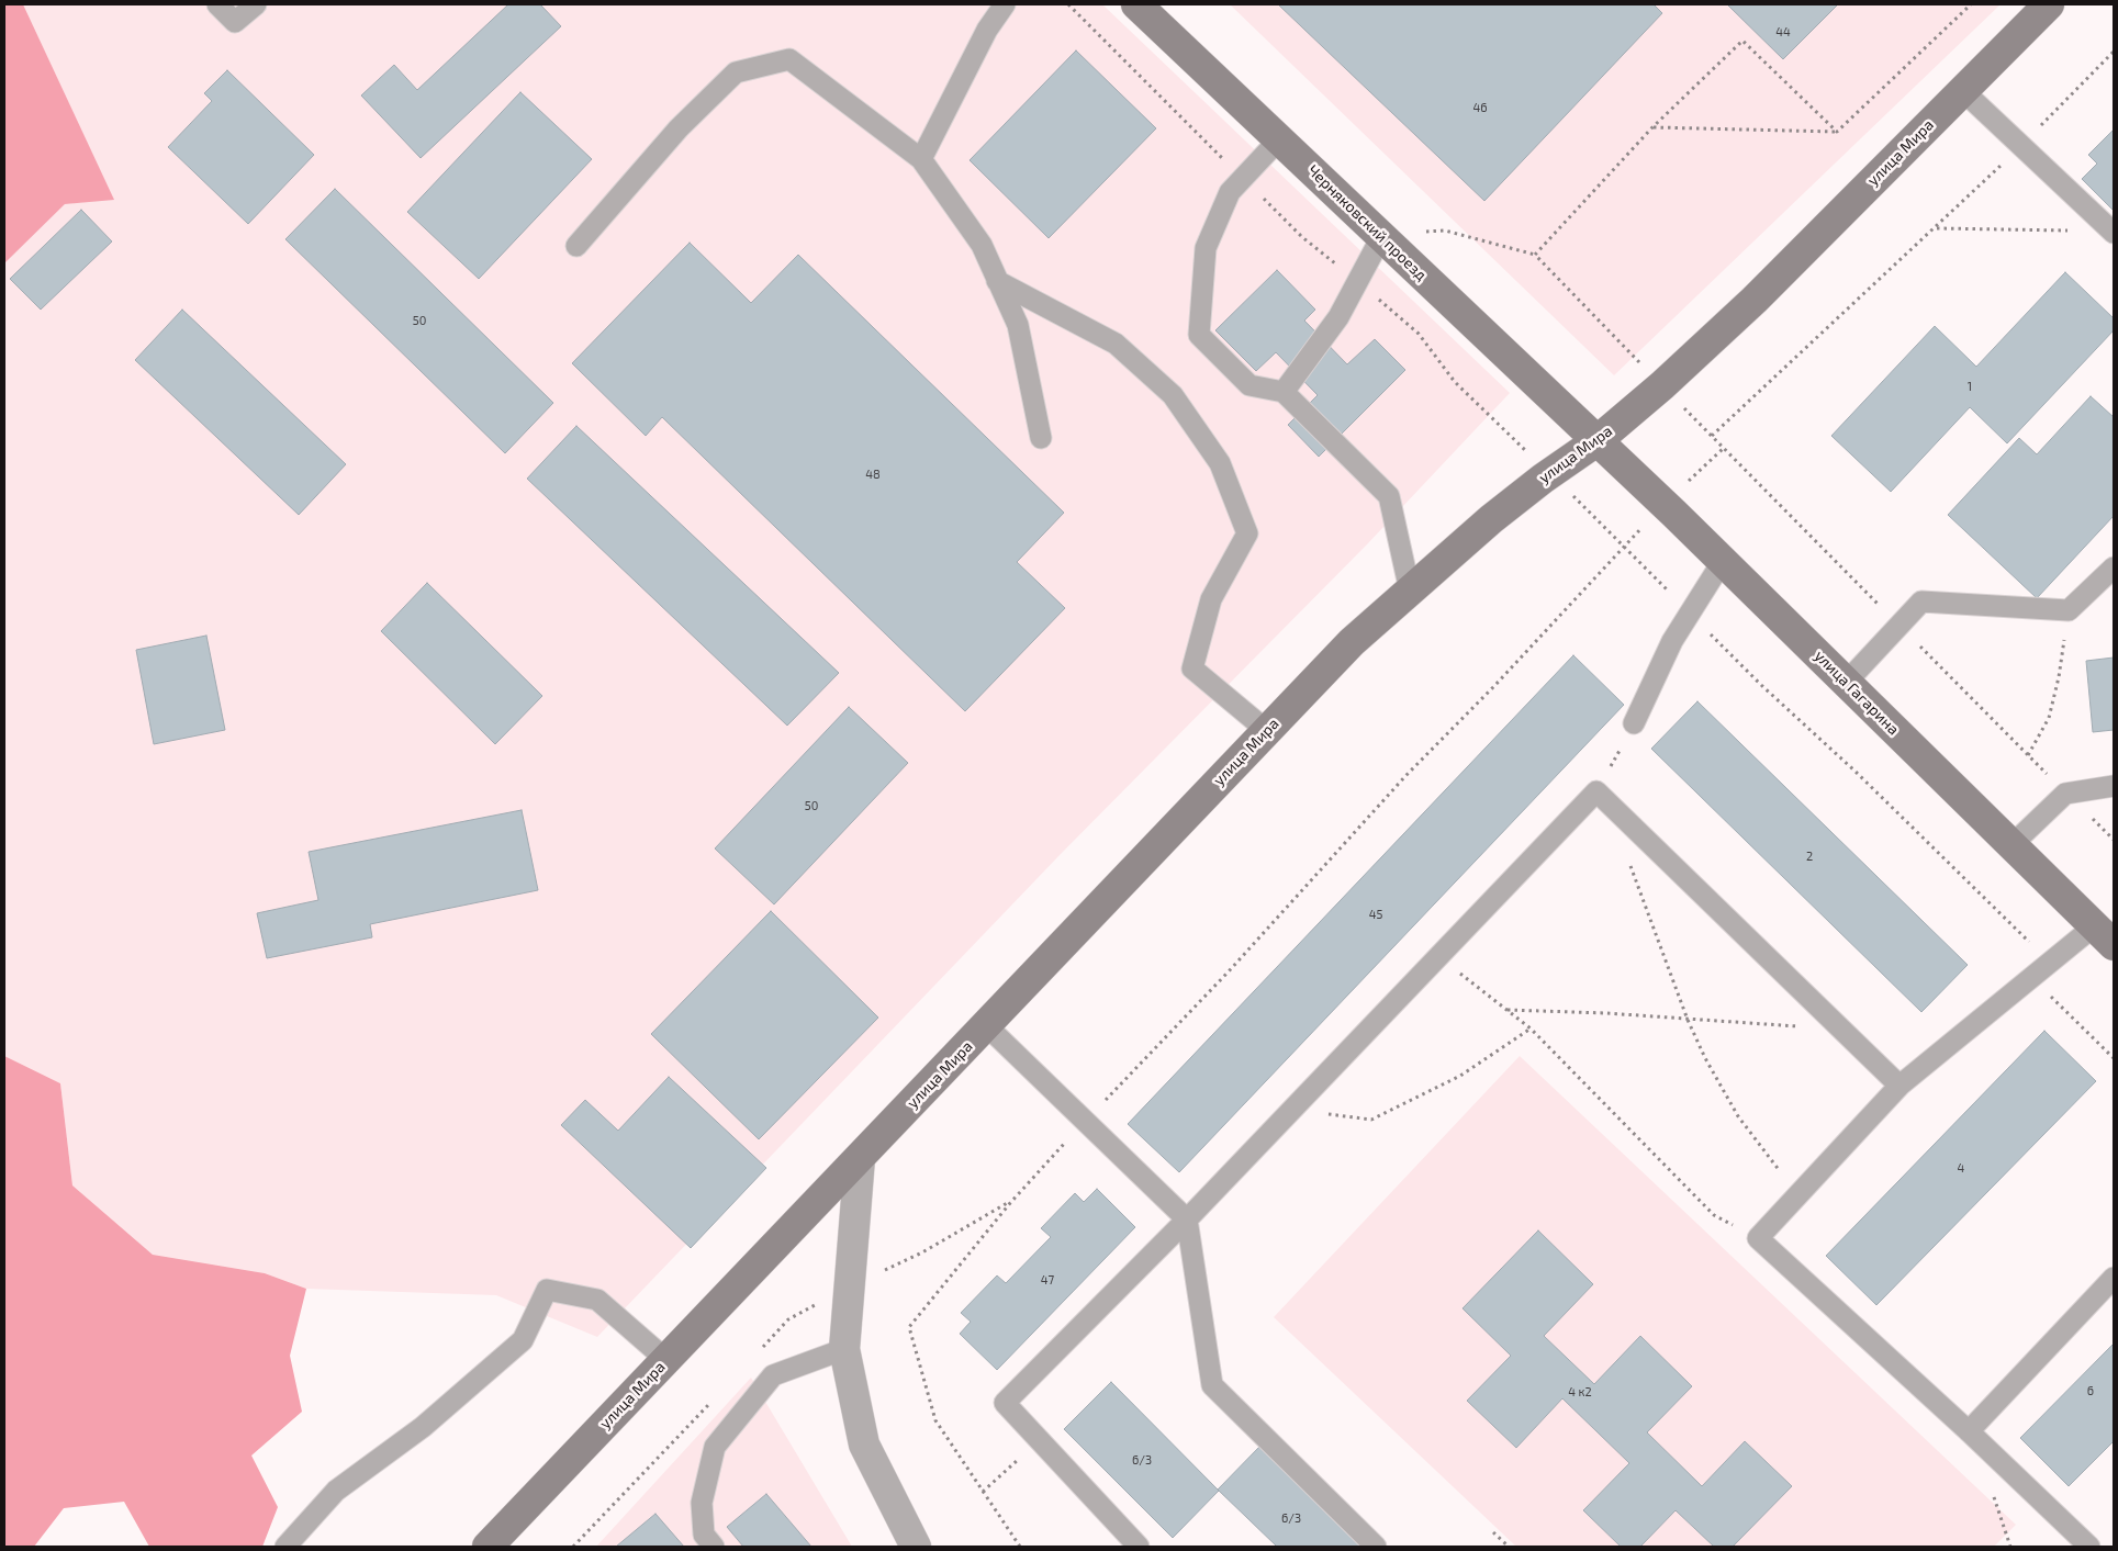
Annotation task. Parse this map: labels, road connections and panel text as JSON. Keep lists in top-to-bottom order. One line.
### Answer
{"streets":{"main road":["улица Мира","Черняковский проезд","улица Гагарина"]},"crossings":[["улица Мира","Черняковский проезд"],["улица Мира","улица Гагарина"],["Черняковский проезд","улица Гагарина"]],"house_numbers":["44","46","50","1","48","50","2","45","4","47","6","4 к2","6/3","6/3"]}
